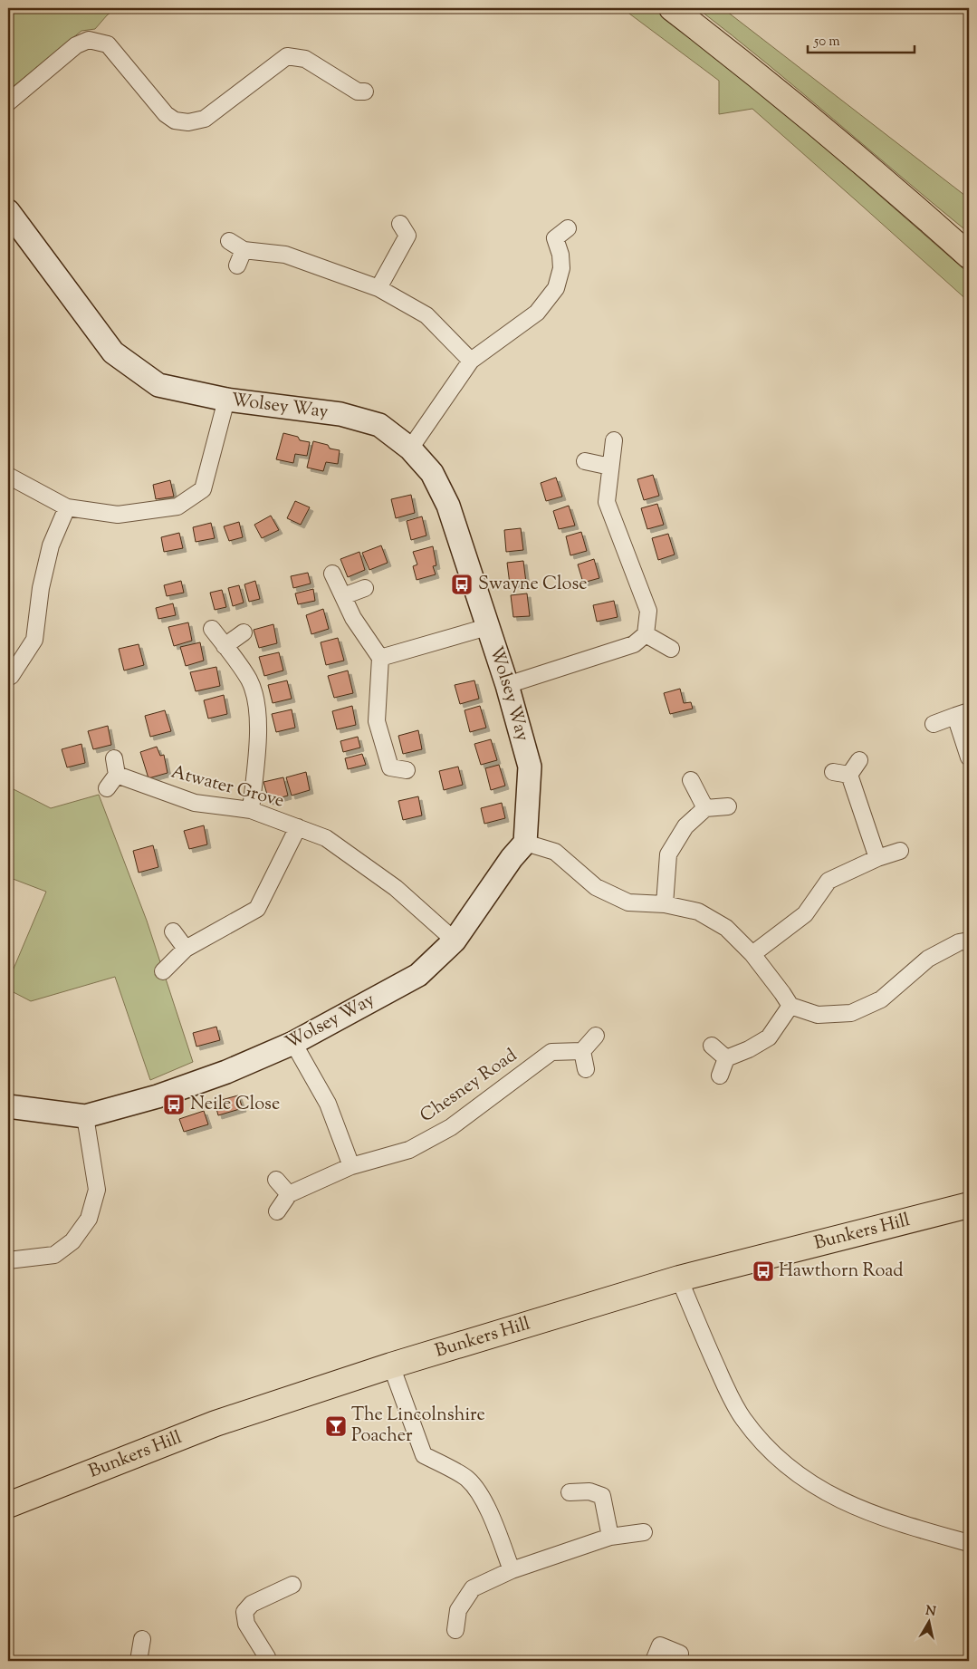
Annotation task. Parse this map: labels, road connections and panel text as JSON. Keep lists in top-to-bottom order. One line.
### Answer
{"streets":{"main road":["Bunkers Hill"],"street":["Wolsey Way","Atwater Grove","Chesney Road"]},"crossings":[["Wolsey Way","Atwater Grove"]],"places":{"bus stop":["Swayne Close","Neile Close","Hawthorn Road"],"bar":["The Lincolnshire Poacher"]},"scale_bar":"50 m","north":"top"}
